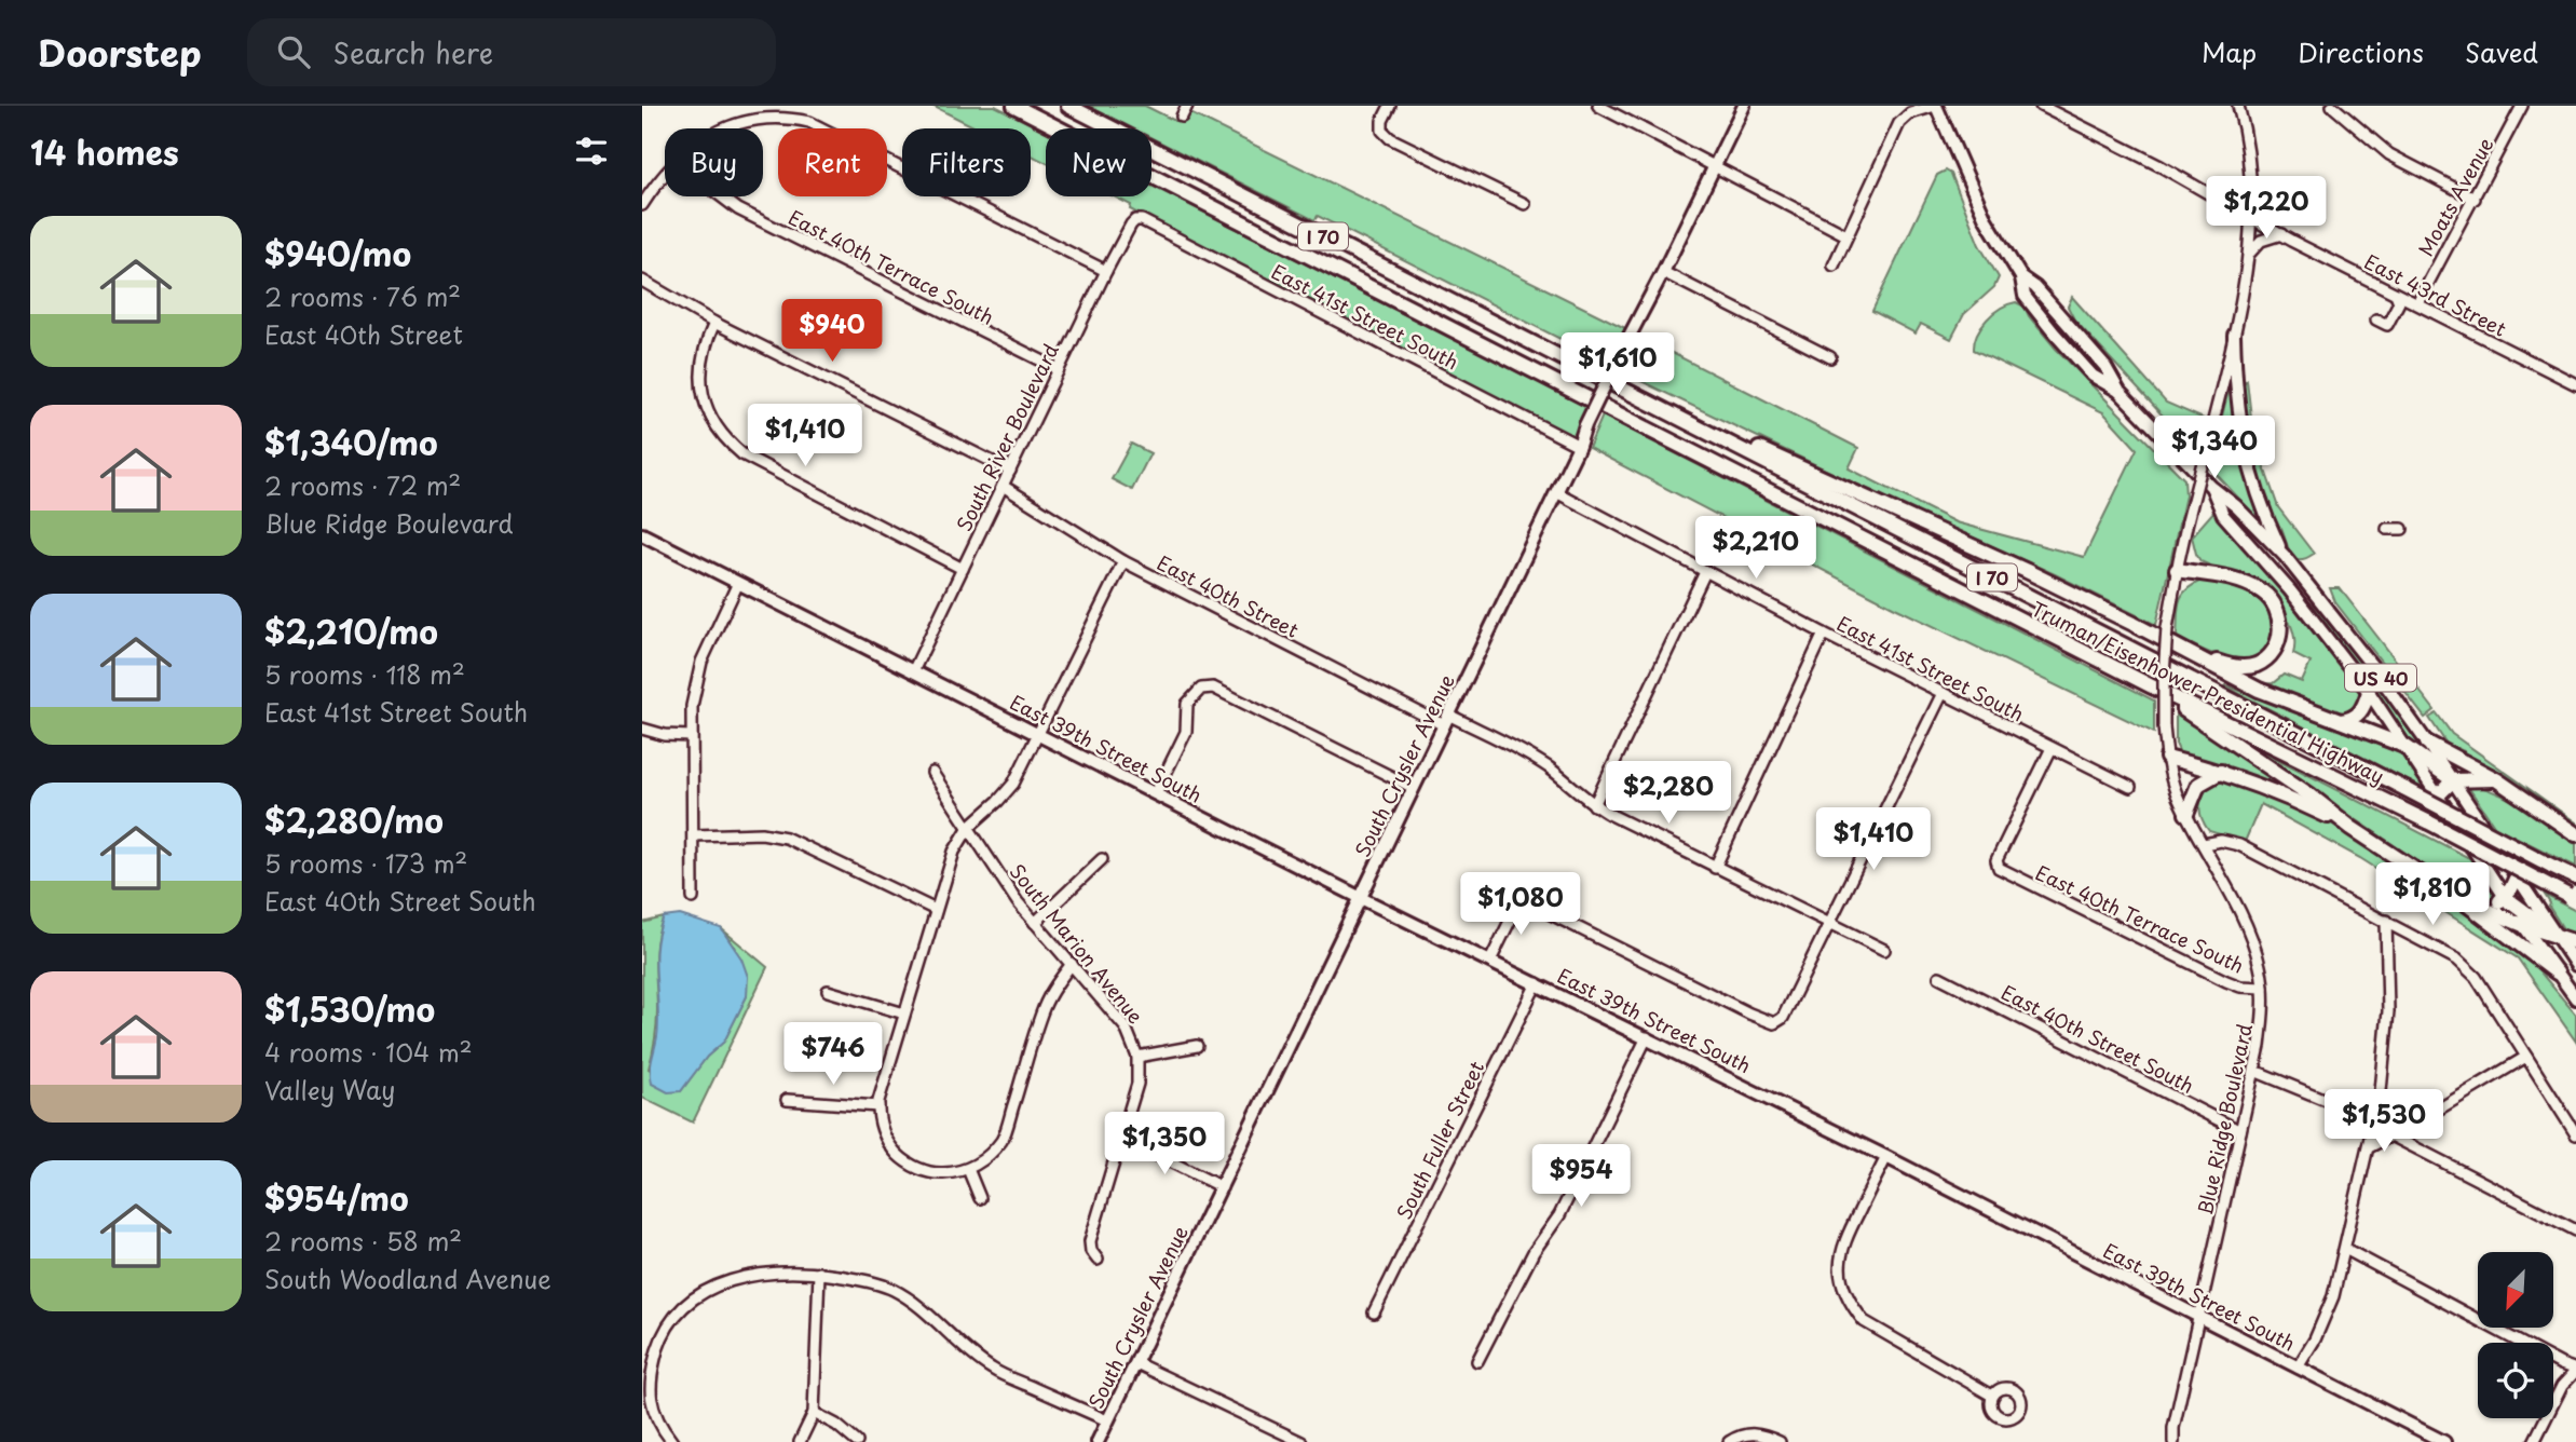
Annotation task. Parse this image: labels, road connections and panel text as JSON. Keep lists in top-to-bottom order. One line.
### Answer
{"streets":{"highway":["I 70","Truman/Eisenhower Presidential Highway"],"main road":["US 40","East 39th Street South","South Crysler Avenue"],"street":["Moats Avenue","East 40th Terrace South","East 43rd Street","East 41st Street South","South River Boulevard","East 40th Street","South Marion Avenue","East 40th Street South","Blue Ridge Boulevard","South Fuller Street"]},"crossings":[["Moats Avenue","East 43rd Street"],["East 40th Terrace South","East 41st Street South"],["East 40th Terrace South","South River Boulevard"],["East 40th Terrace South","Blue Ridge Boulevard"],["East 43rd Street","Blue Ridge Boulevard"],["East 41st Street South","South River Boulevard"],["East 41st Street South","South Crysler Avenue"],["South River Boulevard","East 40th Street"],["South River Boulevard","East 39th Street South"],["East 40th Street","South Crysler Avenue"],["East 39th Street South","South Crysler Avenue"],["East 39th Street South","Blue Ridge Boulevard"],["East 39th Street South","South Fuller Street"],["East 40th Street South","Blue Ridge Boulevard"]],"north":"bottom left","page":{"header":"Doorstep","search":"Search here","nav":["Map","Directions","Saved"],"heading":"14 homes","chip":["Buy","Rent","Filters","New"],"price":["$1,220","$940","$1,610","$1,410","$1,340","$2,210","$2,280","$1,410","$1,810","$1,080","$746","$1,530","$1,350","$954"],"list":[{"name":"$940/mo","note":"2 rooms · 76 m² · East 40th Street"},{"name":"$1,340/mo","note":"2 rooms · 72 m² · Blue Ridge Boulevard"},{"name":"$2,210/mo","note":"5 rooms · 118 m² · East 41st Street South"},{"name":"$2,280/mo","note":"5 rooms · 173 m² · East 40th Street South"},{"name":"$1,530/mo","note":"4 rooms · 104 m² · Valley Way"},{"name":"$954/mo","note":"2 rooms · 58 m² · South Woodland Avenue"}]}}
